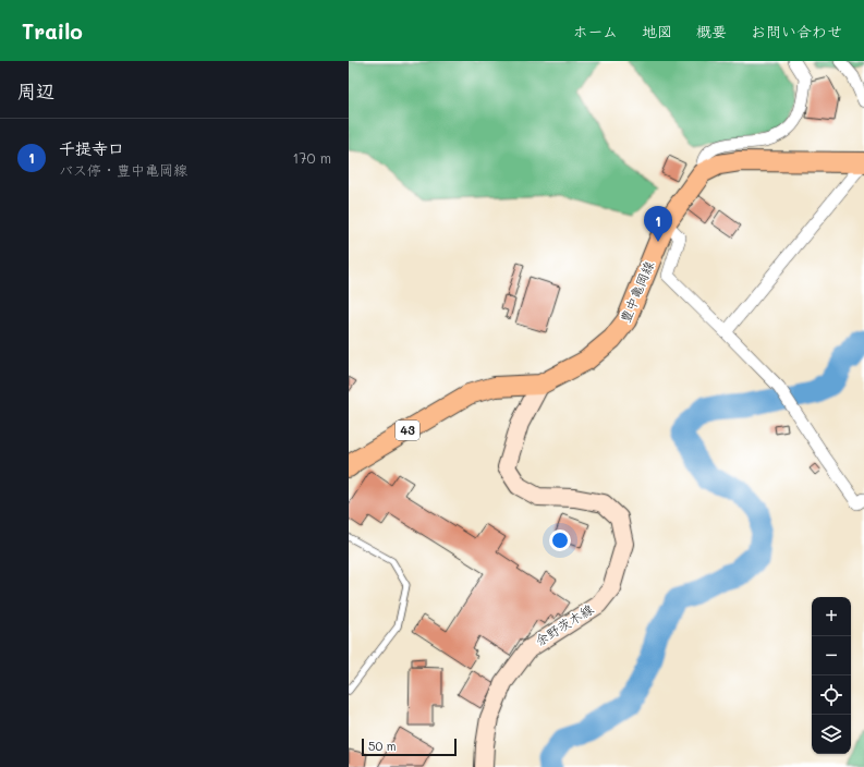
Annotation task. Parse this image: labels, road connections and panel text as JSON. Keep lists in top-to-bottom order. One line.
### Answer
{"streets":{"main road":["豊中亀岡線","43","余野茨木線"]},"crossings":[["豊中亀岡線","余野茨木線"]],"scale_bar":"50 m","page":{"header":"Trailo","nav":["ホーム","地図","概要","お問い合わせ"],"heading":"周辺","list":[{"mark":"1","name":"千提寺口","note":"バス停 · 豊中亀岡線","value":"170 m"}],"pins":"1","map_buttons":["+","−"],"scale":"50 m"}}
